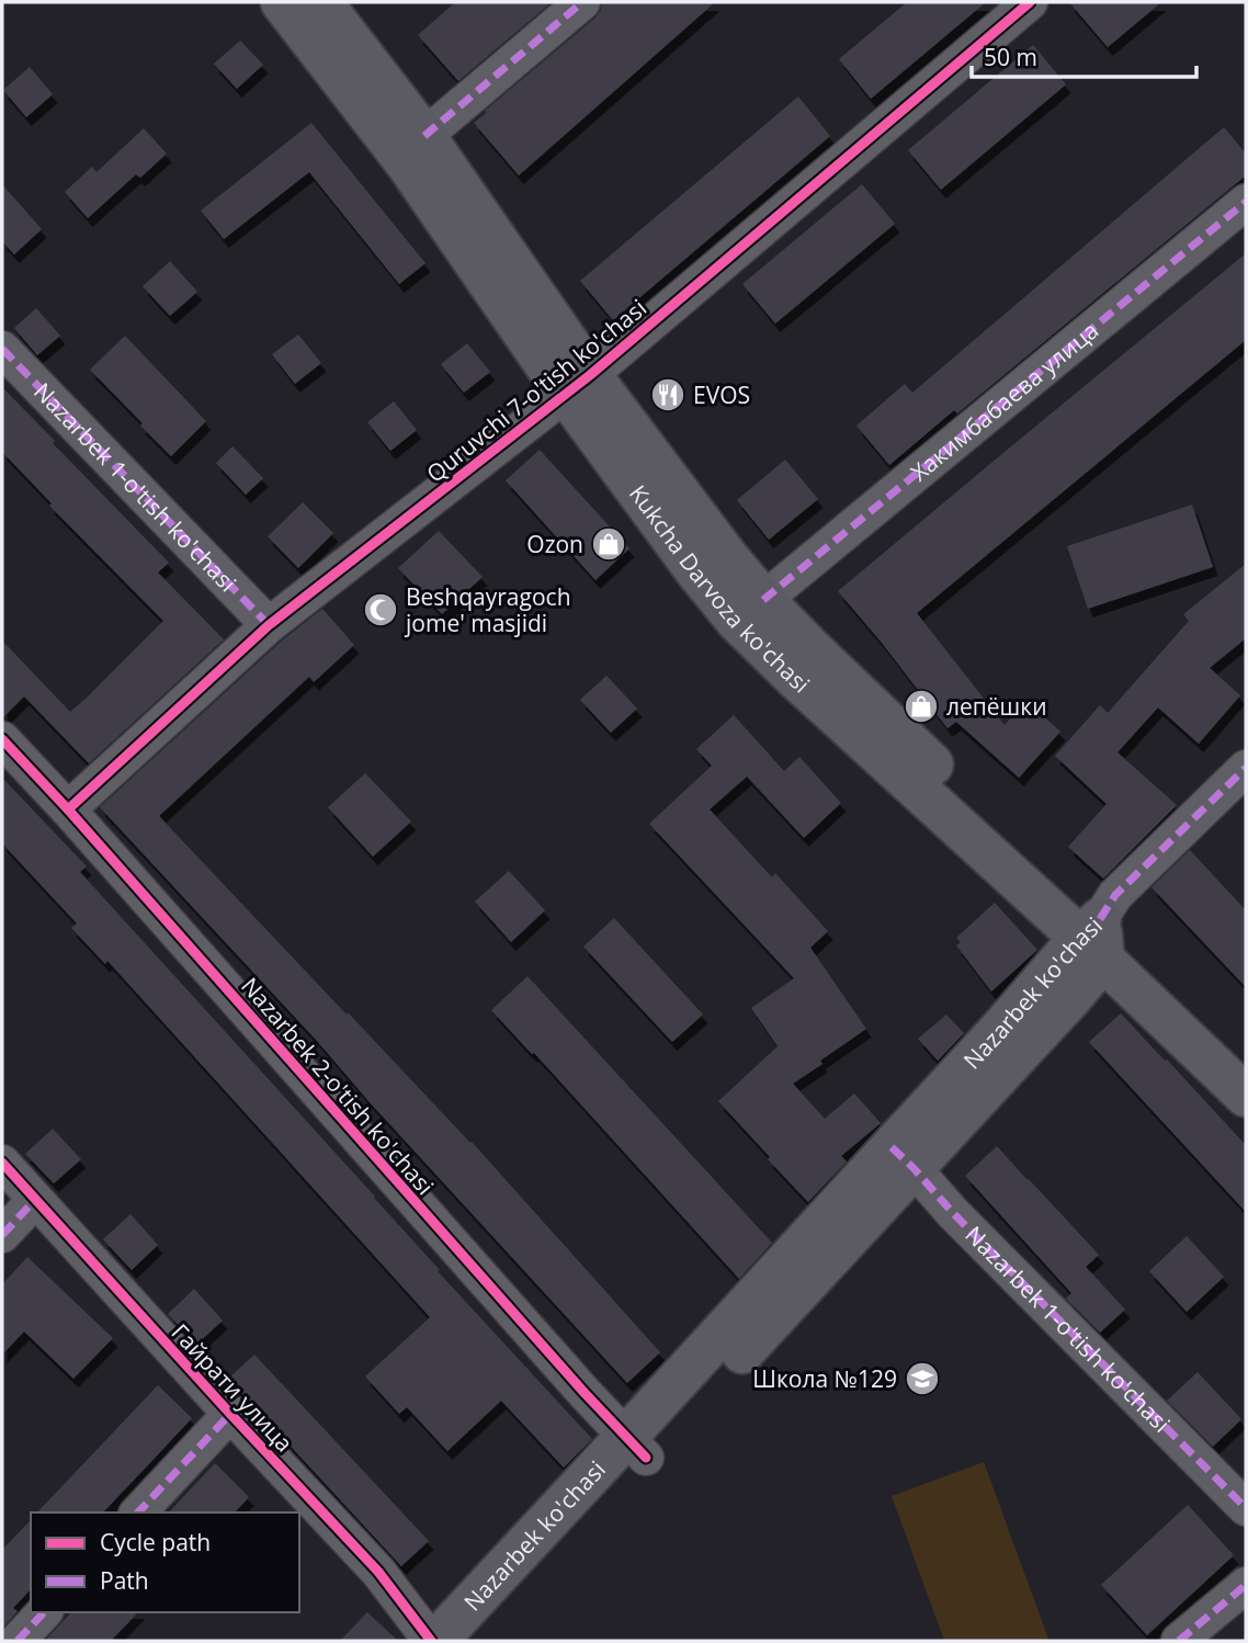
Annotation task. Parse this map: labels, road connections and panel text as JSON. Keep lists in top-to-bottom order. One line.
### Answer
{"streets":{"main road":["Kukcha Darvoza ko'chasi","Nazarbek ko'chasi"],"street":["Quruvchi 7-o'tish ko'chasi","Хакимбабаева улица","Nazarbek 1-o'tish ko'chasi","Nazarbek 2-o'tish ko'chasi","Гайрати улица"]},"crossings":[["Quruvchi 7-o'tish ko'chasi","Nazarbek 1-o'tish ko'chasi"],["Quruvchi 7-o'tish ko'chasi","Kukcha Darvoza ko'chasi"],["Quruvchi 7-o'tish ko'chasi","Nazarbek 2-o'tish ko'chasi"],["Хакимбабаева улица","Kukcha Darvoza ko'chasi"],["Nazarbek 1-o'tish ko'chasi","Nazarbek ko'chasi"],["Kukcha Darvoza ko'chasi","Nazarbek ko'chasi"],["Nazarbek ko'chasi","Nazarbek 2-o'tish ko'chasi"],["Nazarbek ko'chasi","Гайрати улица"]],"places":{"restaurant":["EVOS"],"shop":["Ozon","лепёшки"],"mosque":["Beshqayragoch jome' masjidi"],"school or university":["Школа №129"]},"legend":["Cycle path","Path"],"scale_bar":"50 m"}
